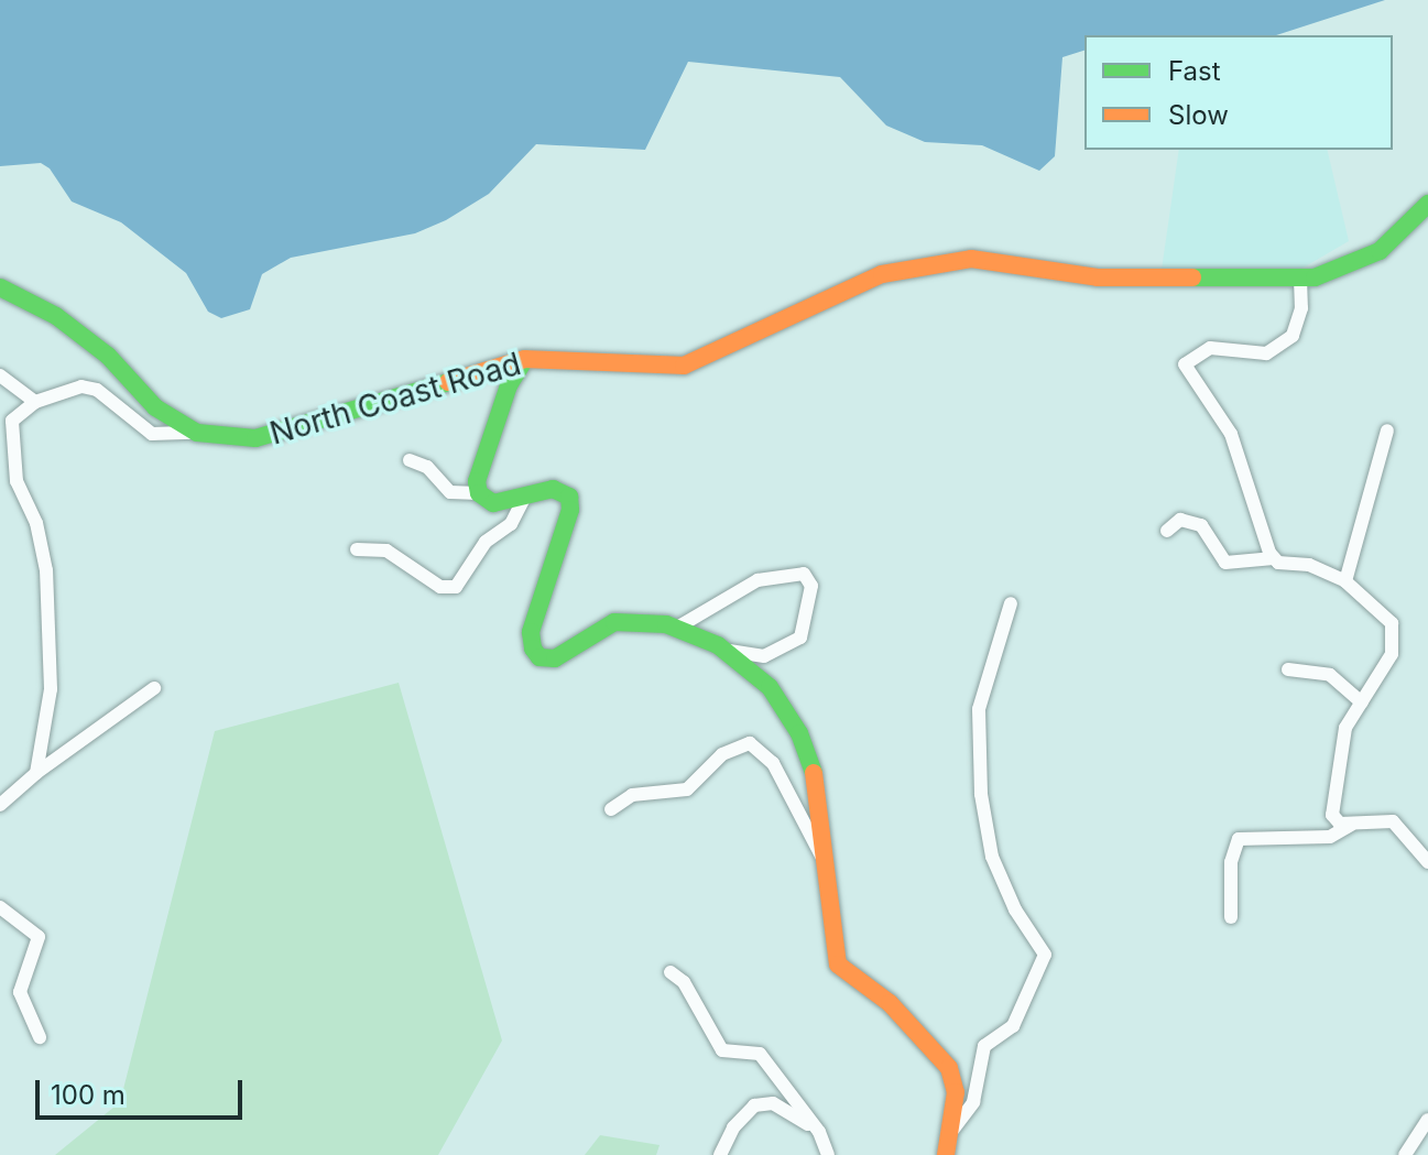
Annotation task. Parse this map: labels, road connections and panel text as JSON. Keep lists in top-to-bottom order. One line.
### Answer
{"streets":{"main road":["North Coast Road"]},"legend":["Fast","Slow"],"scale_bar":"100 m"}
